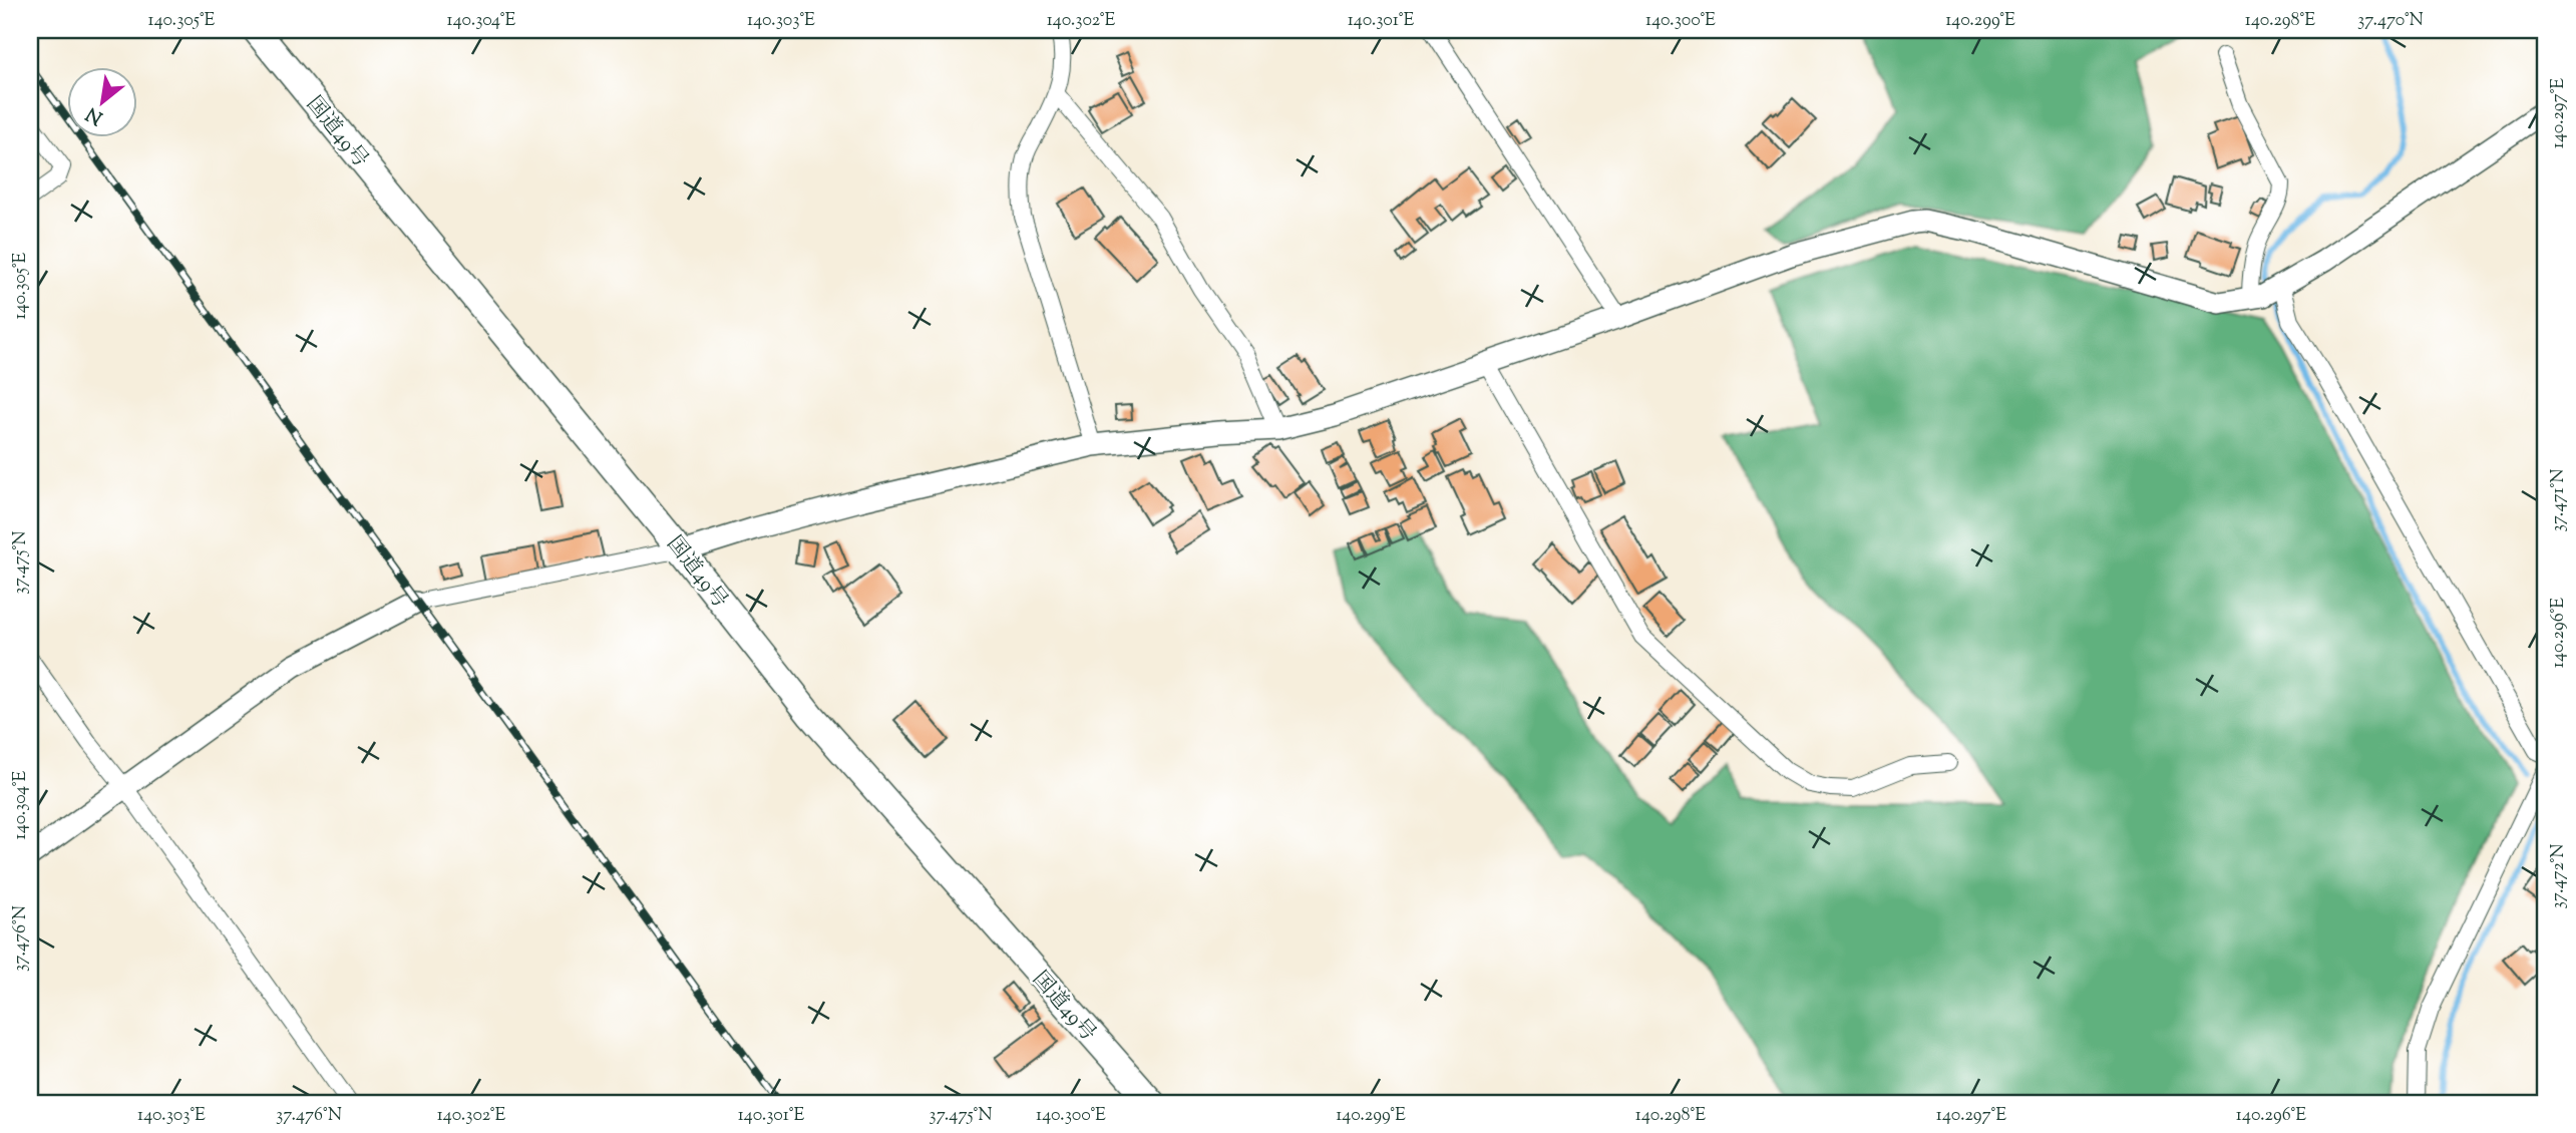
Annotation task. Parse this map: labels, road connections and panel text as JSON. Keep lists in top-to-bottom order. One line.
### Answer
{"streets":{"highway":["国道49号"]},"north":"bottom left","coordinates":["140.305°E","140.304°E","140.303°E","140.302°E","140.301°E","140.300°E","140.299°E","140.298°E","37.470°N","140.297°E","37.471°N","37.475°N","140.296°E","37.472°N","37.476°N"]}
